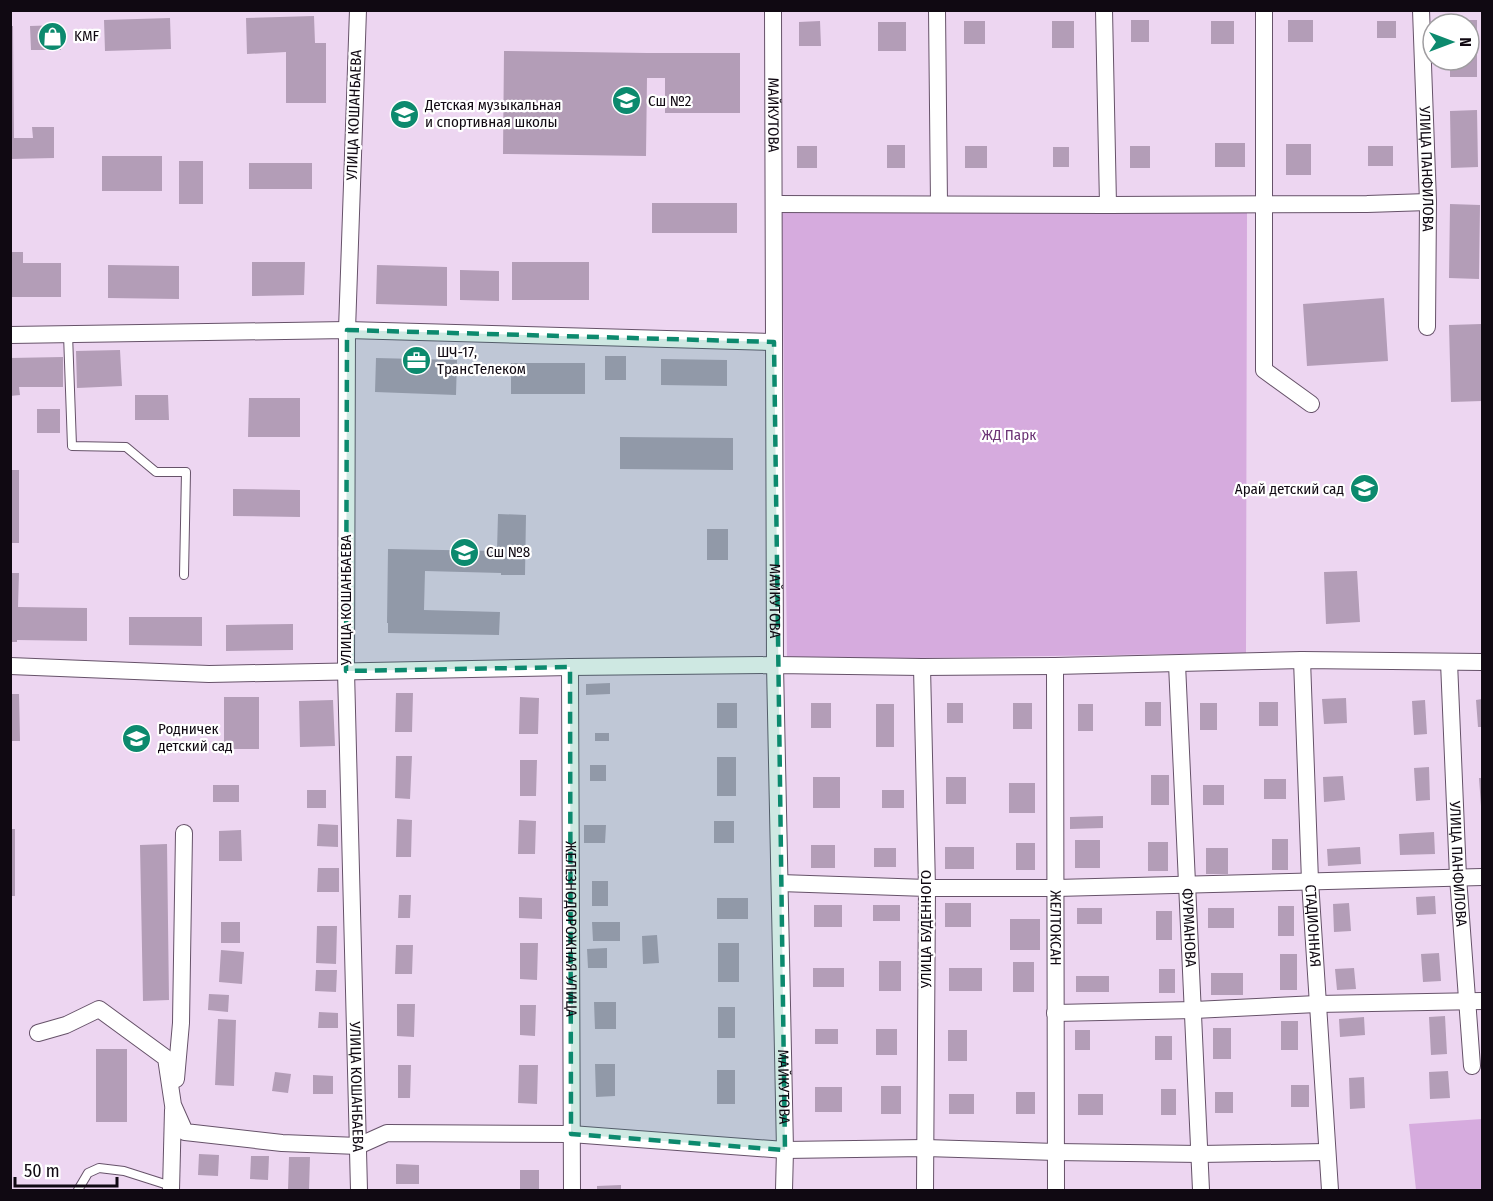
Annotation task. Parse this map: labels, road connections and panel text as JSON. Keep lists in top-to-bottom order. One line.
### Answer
{"streets":{"street":["УЛИЦА КОШАНБАЕВА","МАЙКУТОВА","УЛИЦА ПАНФИЛОВА","СТАДИОННАЯ","ФУРМАНОВА","ЖЕЛТОКСАН","ЖЕЛЕЗНОДОРОЖНАЯ УЛИЦА","УЛИЦА БУДЕННОГО"]},"parks":["ЖД Парк"],"places":{"shop":["KMF"],"school or university":["Сш №2","Детская музыкальная и спортивная школы","Арай детский сад","Сш №8","Родничек детский сад"],"office":["ШЧ-17, ТрансТелеком"]},"scale_bar":"50 m","north":"right"}
